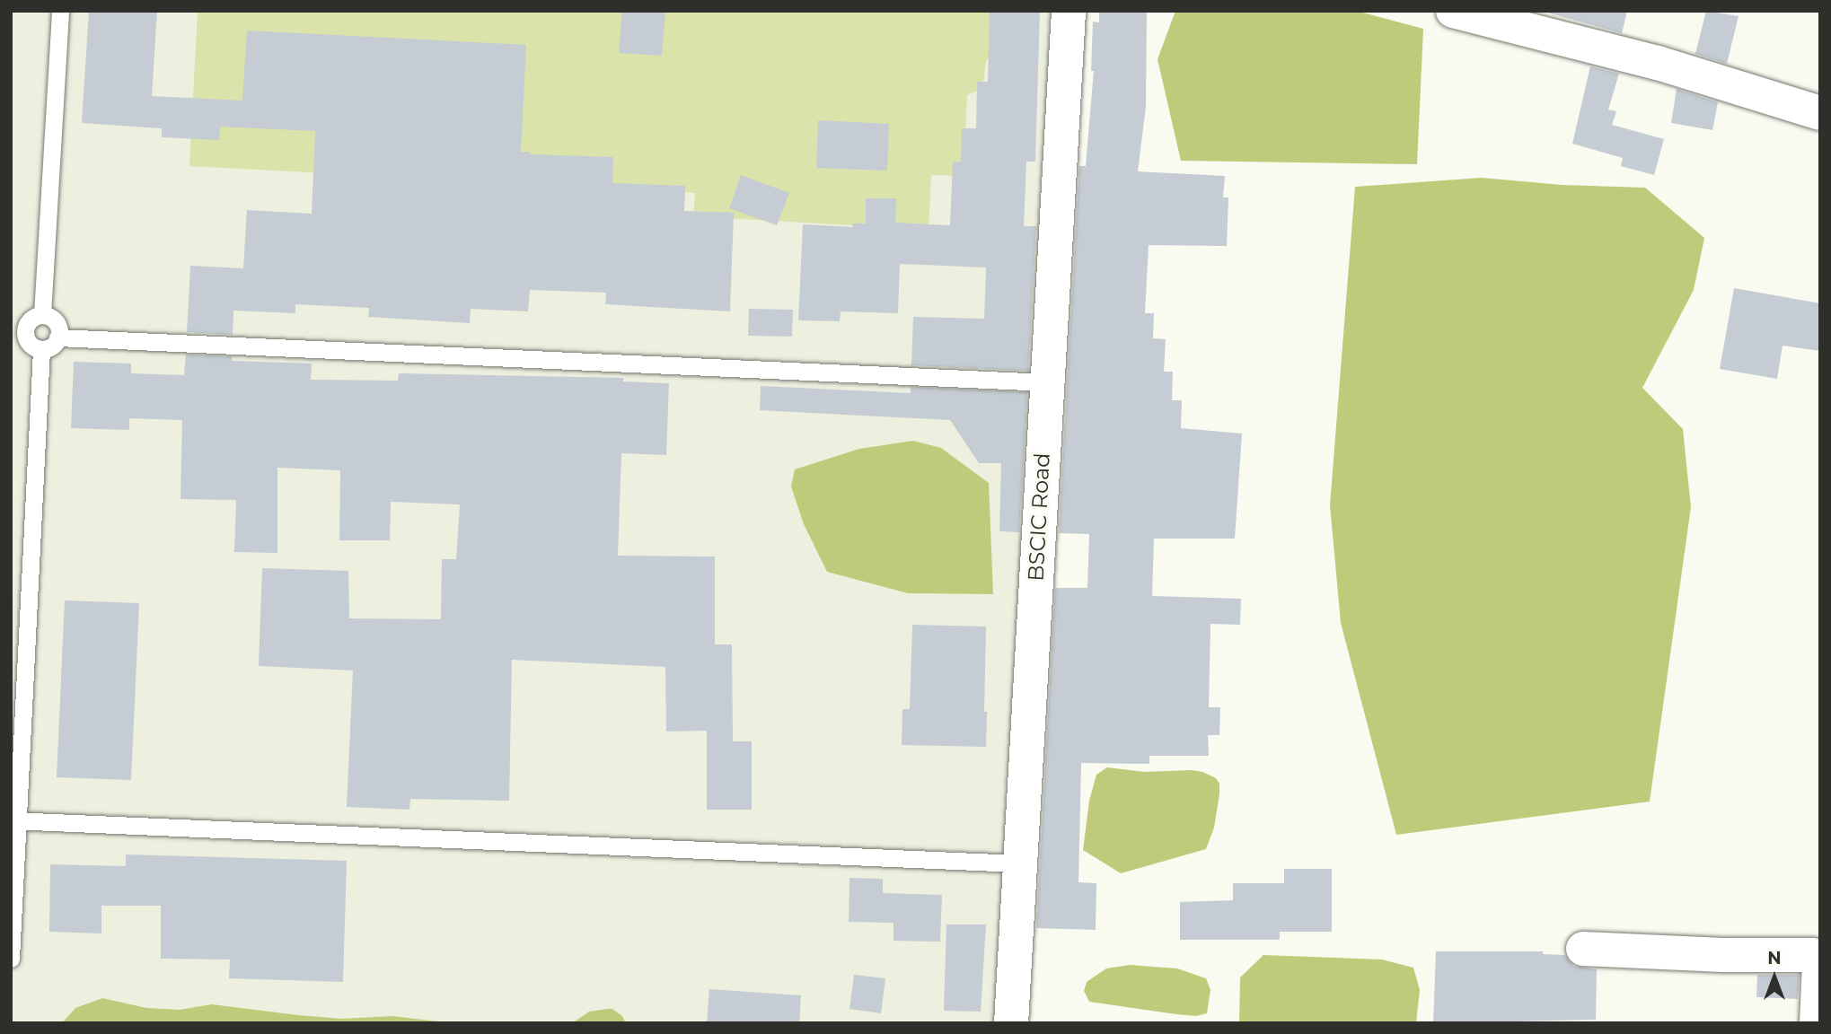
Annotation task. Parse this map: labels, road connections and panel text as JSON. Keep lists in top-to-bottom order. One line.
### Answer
{"streets":{"street":["BSCIC Road"]},"north":"top"}
